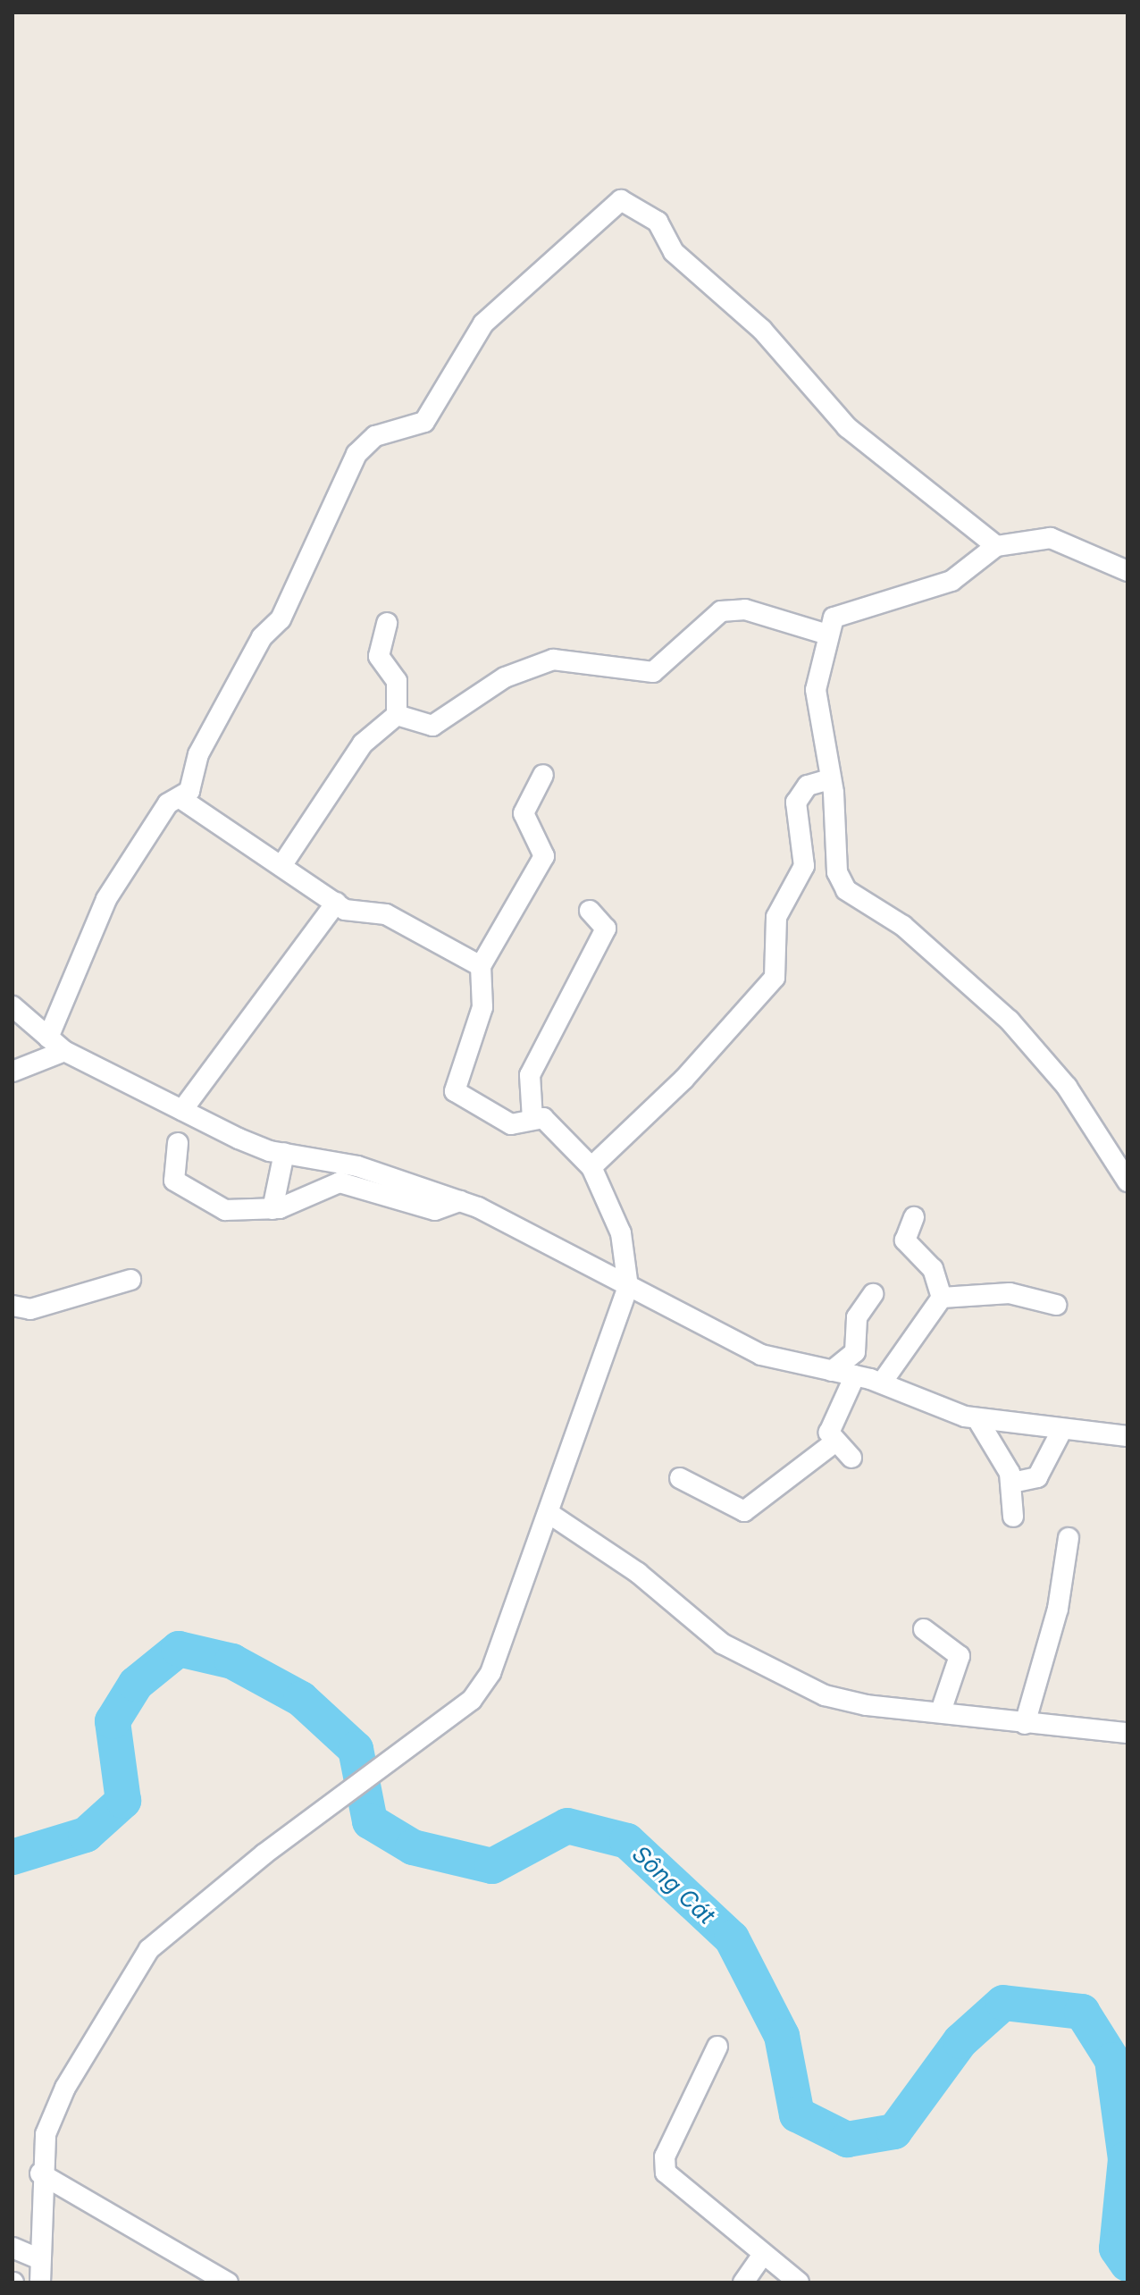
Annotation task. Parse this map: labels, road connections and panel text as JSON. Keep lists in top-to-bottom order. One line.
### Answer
{"water":["Sông Cát"]}
